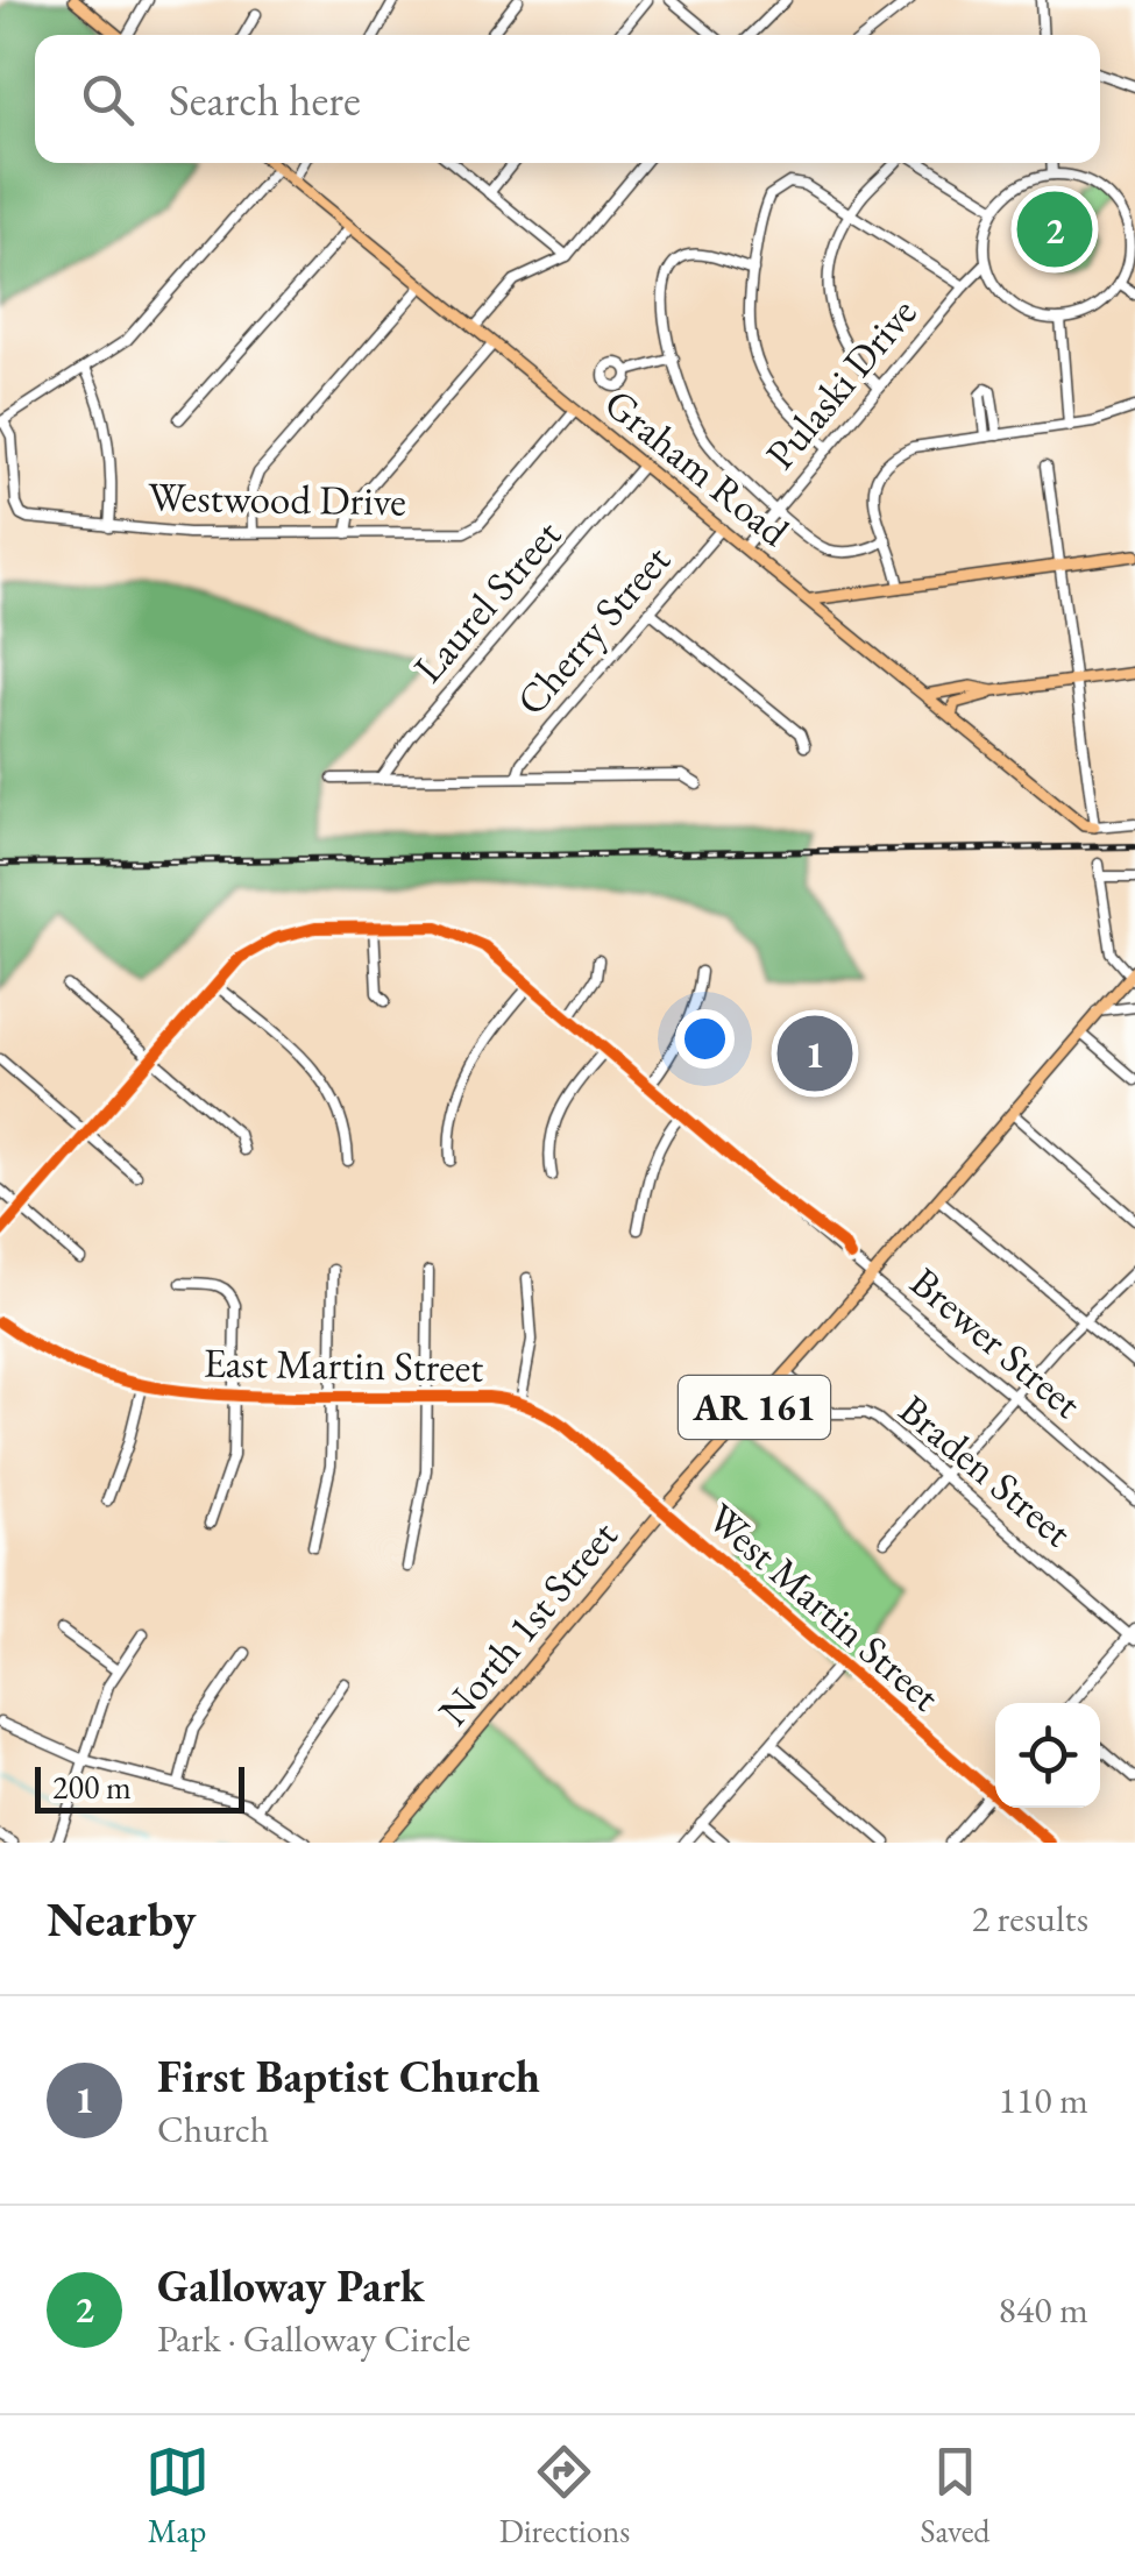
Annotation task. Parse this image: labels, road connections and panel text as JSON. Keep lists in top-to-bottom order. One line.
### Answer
{"streets":{"main road":["Graham Road","AR 161","North 1st Street"],"street":["Pulaski Drive","Westwood Drive","Laurel Street","Cherry Street","Brewer Street","East Martin Street","Braden Street","West Martin Street"]},"crossings":[["Pulaski Drive","Graham Road"],["Graham Road","Westwood Drive"],["Graham Road","Laurel Street"],["Graham Road","Cherry Street"],["Brewer Street","North 1st Street"],["East Martin Street","West Martin Street"],["East Martin Street","North 1st Street"],["Braden Street","North 1st Street"],["West Martin Street","North 1st Street"]],"scale_bar":"200 m","page":{"search":"Search here","pins":["2","1"],"scale":"200 m","heading":["Nearby","2 results"],"list":[{"mark":"1","name":"First Baptist Church","note":"Church","value":"110 m"},{"mark":"2","name":"Galloway Park","note":"Park · Galloway Circle","value":"840 m"}],"nav":["Map","Directions","Saved"]}}
